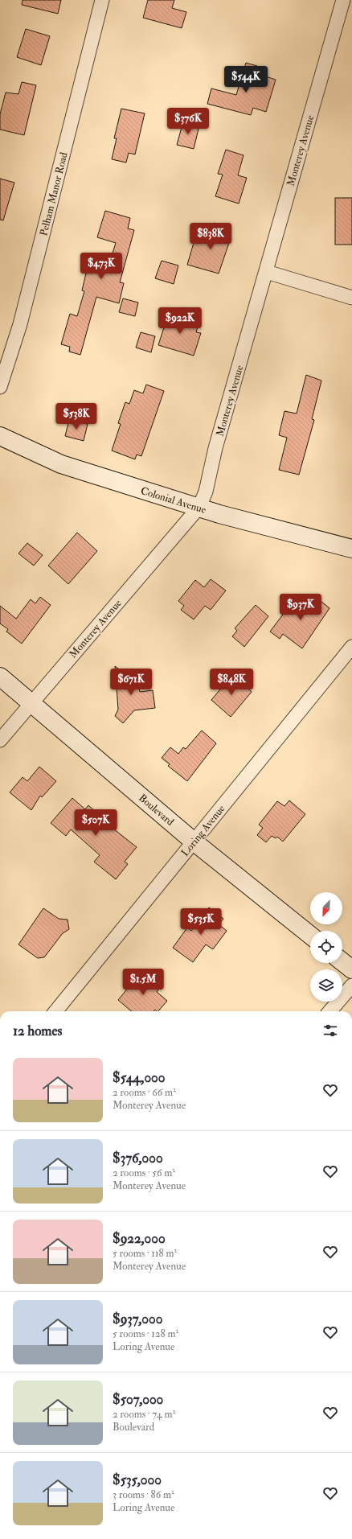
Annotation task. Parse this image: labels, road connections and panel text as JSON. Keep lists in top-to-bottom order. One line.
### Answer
{"streets":{"street":["Monterey Avenue","Pelham Manor Road","Colonial Avenue","Boulevard","Loring Avenue"]},"crossings":[["Monterey Avenue","Colonial Avenue"],["Monterey Avenue","Boulevard"],["Boulevard","Loring Avenue"]],"north":"bottom left","page":{"price":["$544K","$376K","$838K","$473K","$922K","$538K","$937K","$671K","$848K","$507K","$535K","$1.5M"],"heading":"12 homes","list":[{"name":"$544,000","note":"2 rooms · 66 m² · Monterey Avenue"},{"name":"$376,000","note":"2 rooms · 56 m² · Monterey Avenue"},{"name":"$922,000","note":"5 rooms · 118 m² · Monterey Avenue"},{"name":"$937,000","note":"5 rooms · 128 m² · Loring Avenue"},{"name":"$507,000","note":"2 rooms · 74 m² · Boulevard"},{"name":"$535,000","note":"3 rooms · 86 m² · Loring Avenue"}]}}
